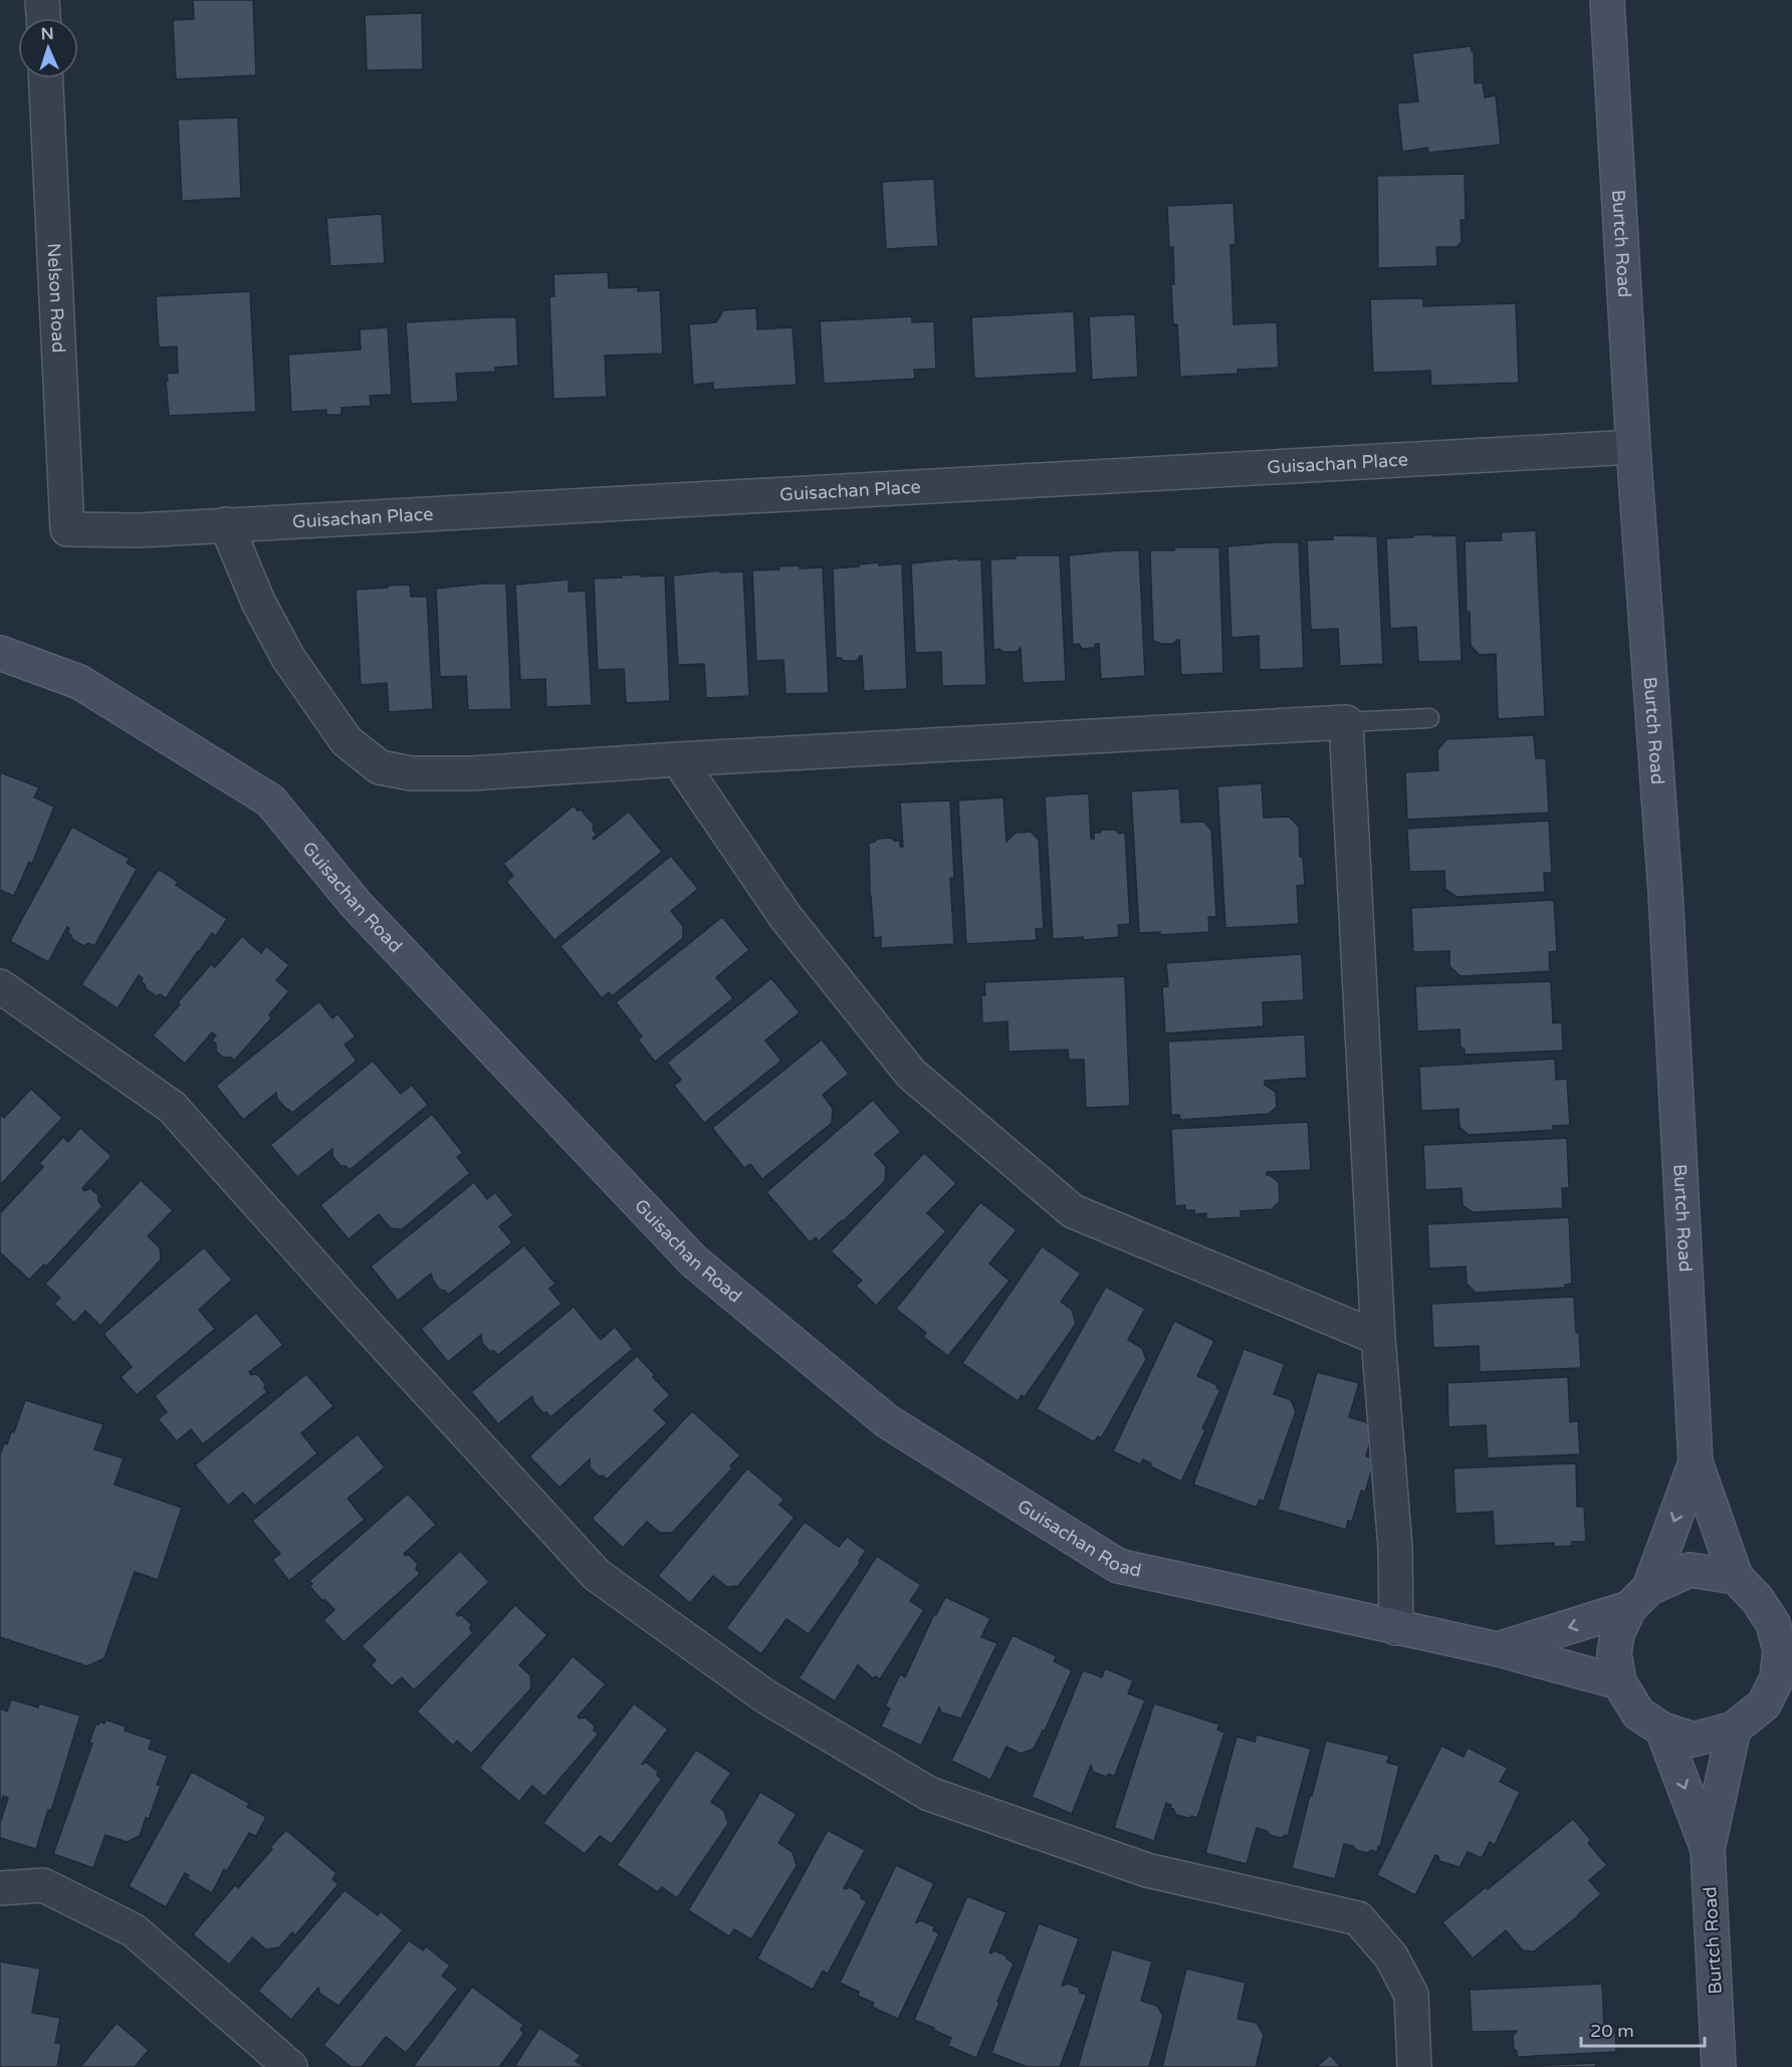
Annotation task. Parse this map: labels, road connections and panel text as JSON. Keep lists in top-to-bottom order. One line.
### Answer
{"streets":{"main road":["Burtch Road","Guisachan Road"],"street":["Nelson Road","Guisachan Place"]},"crossings":[["Burtch Road","Guisachan Place"],["Burtch Road","Guisachan Road"],["Nelson Road","Guisachan Place"]],"scale_bar":"20 m","north":"top"}
